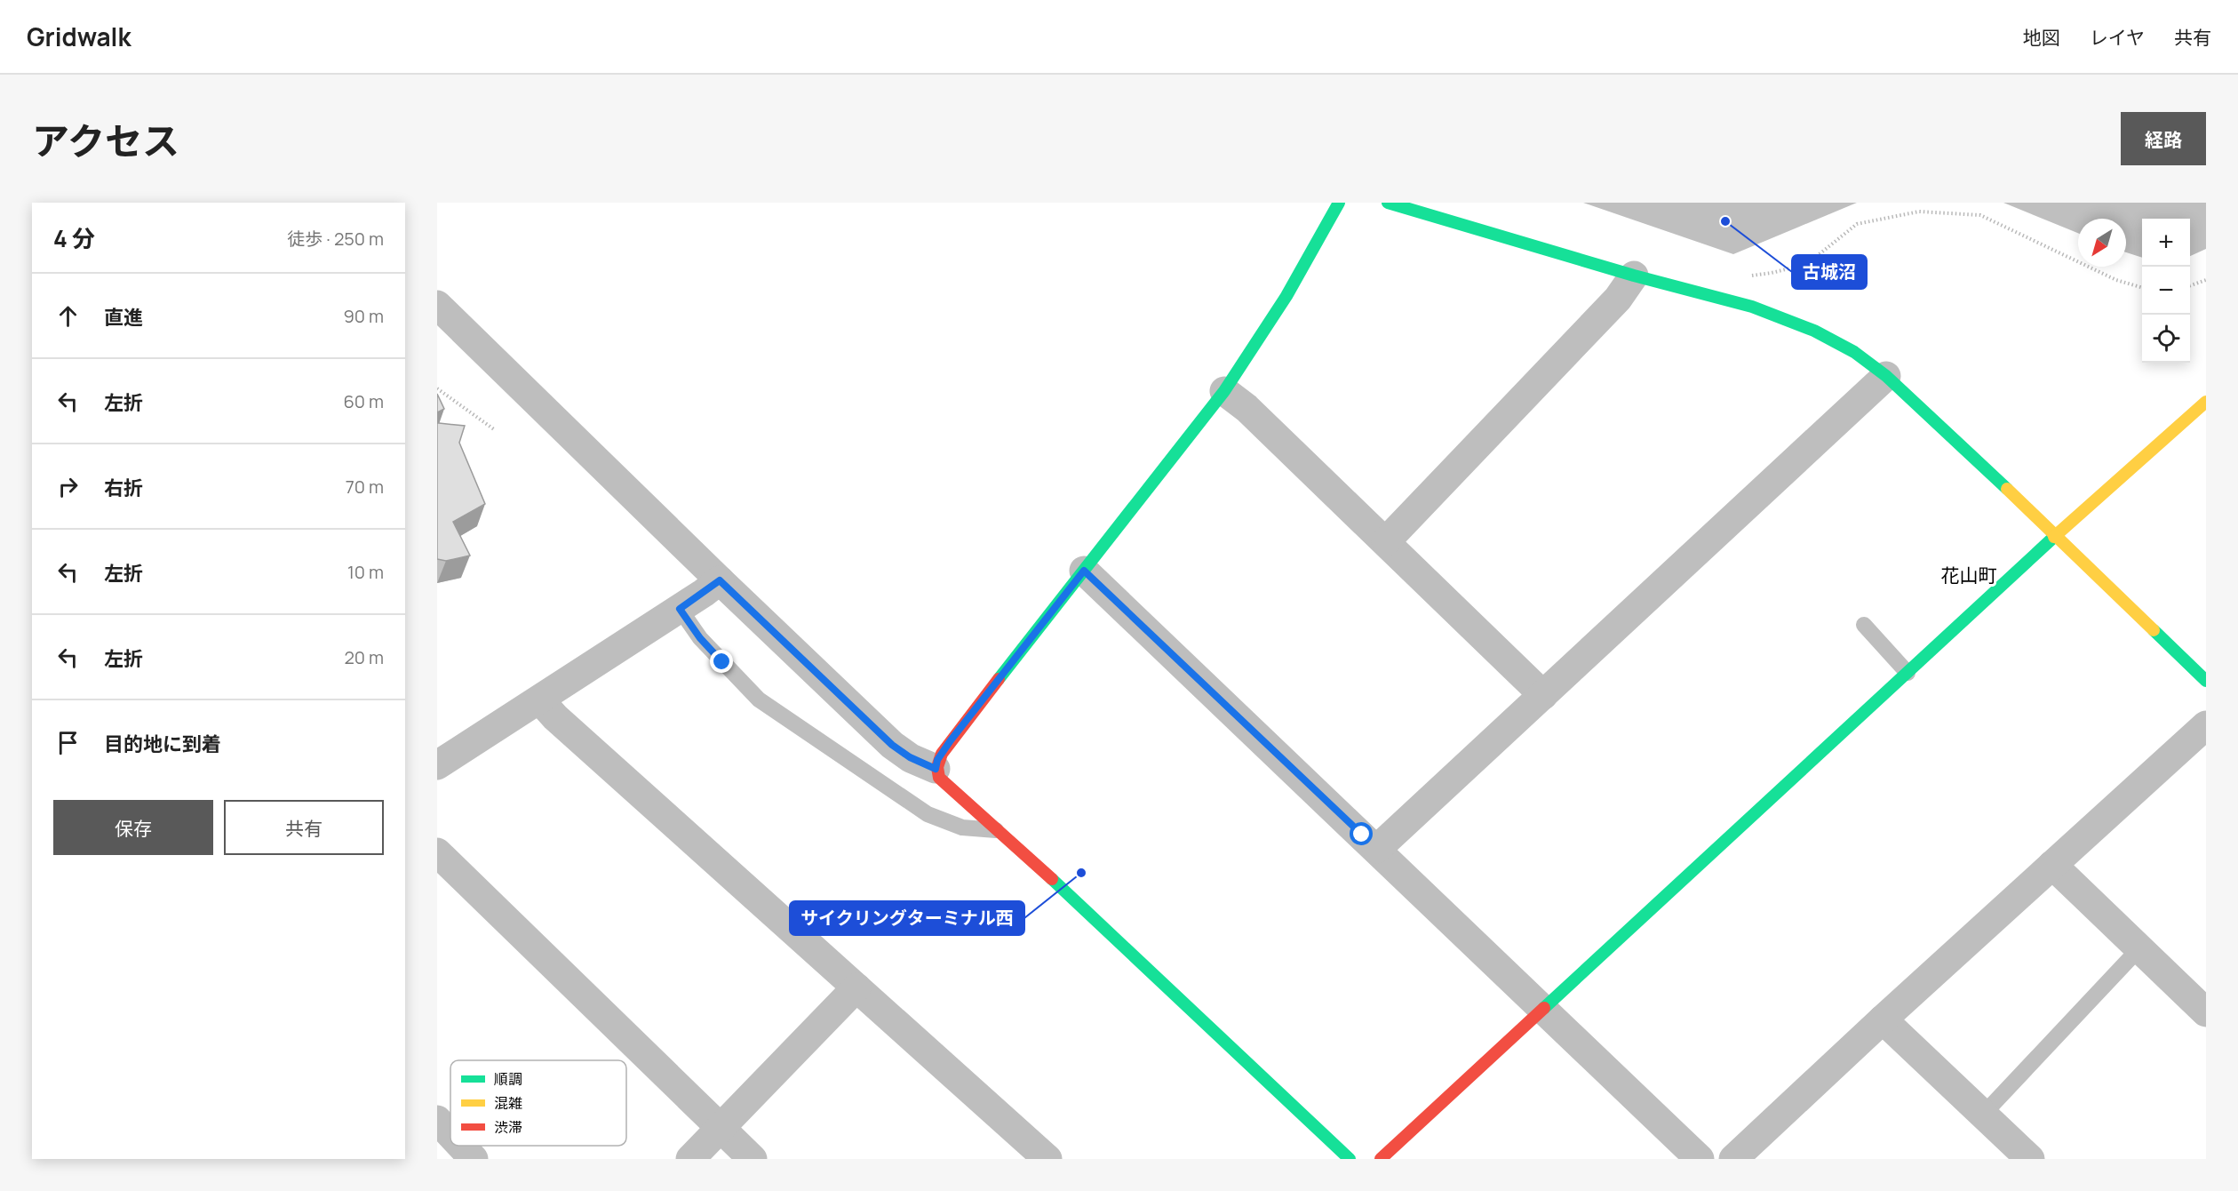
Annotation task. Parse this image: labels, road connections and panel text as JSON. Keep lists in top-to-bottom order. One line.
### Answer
{"districts":["花山町"],"places":["古城沼","サイクリングターミナル西"],"legend":["順調","混雑","渋滞"],"north":"bottom left","page":{"header":"Gridwalk","nav":["地図","レイヤ","共有"],"title":"アクセス","buttons":["経路",["保存","共有"]],"heading":["4 分","徒歩 · 250 m"],"map_buttons":["+","−"],"list":[["直進","90 m"],["左折","60 m"],["右折","70 m"],["左折","10 m"],["左折","20 m"],"目的地に到着"]}}
